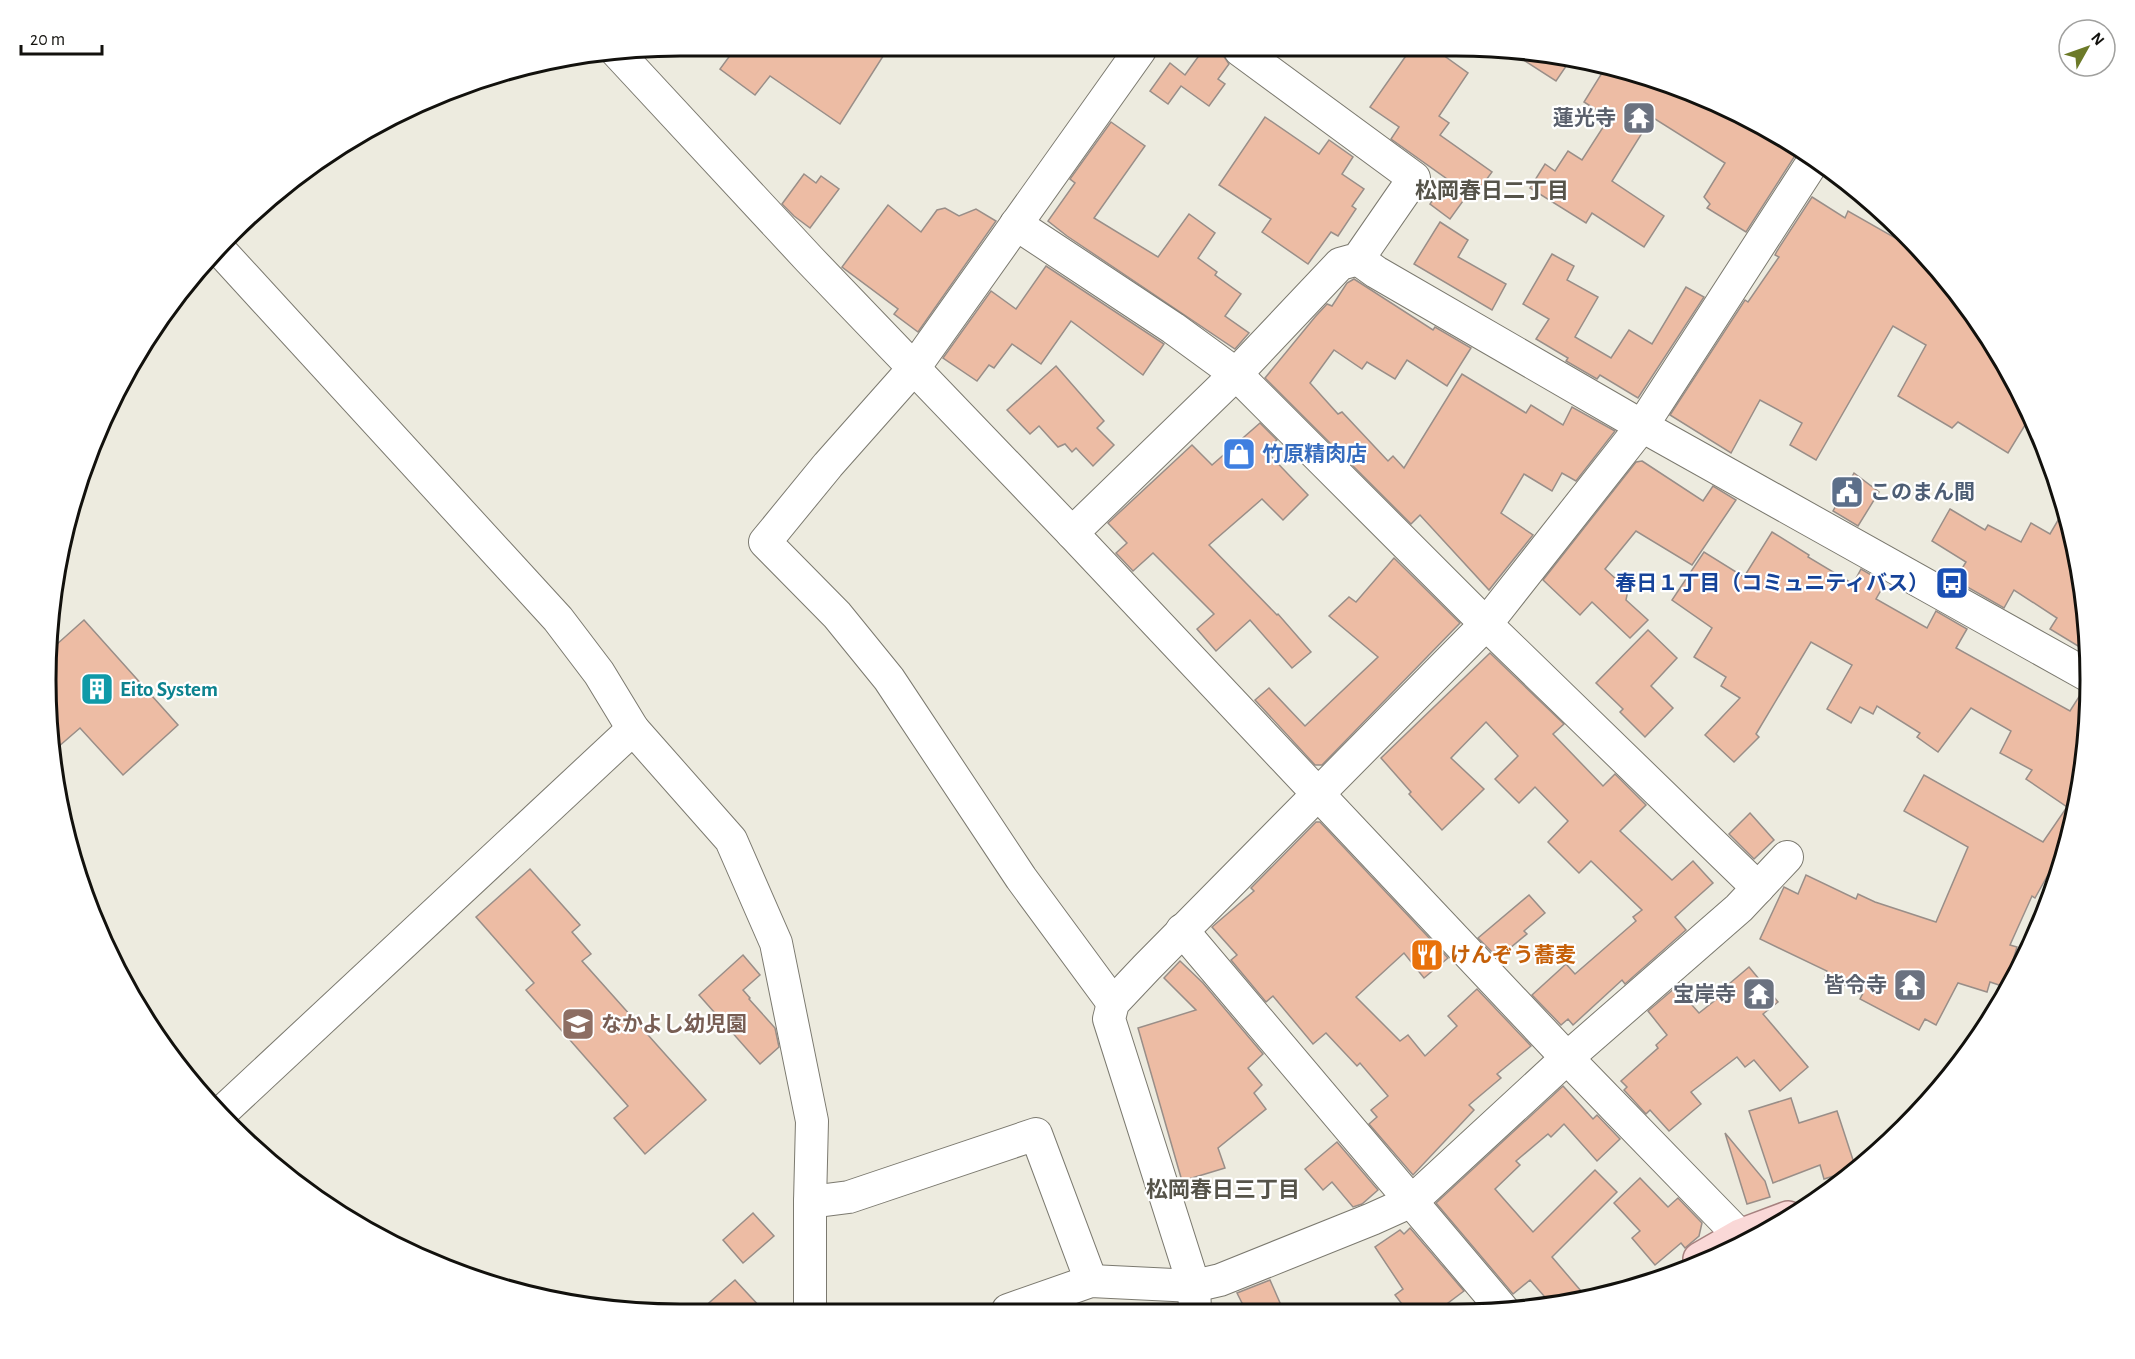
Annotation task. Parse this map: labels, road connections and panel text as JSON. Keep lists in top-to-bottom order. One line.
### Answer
{"districts":["松岡春日二丁目","松岡春日三丁目"],"places":{"temple":["蓮光寺","皆令寺","宝岸寺"],"shop":["竹原精肉店"],"public building":["このまん間"],"bus stop":["春日１丁目（コミュニティバス）"],"building":["Eito System"],"restaurant":["けんぞう蕎麦"],"school or university":["なかよし幼児園"]},"scale_bar":"20 m","north":"top right"}
